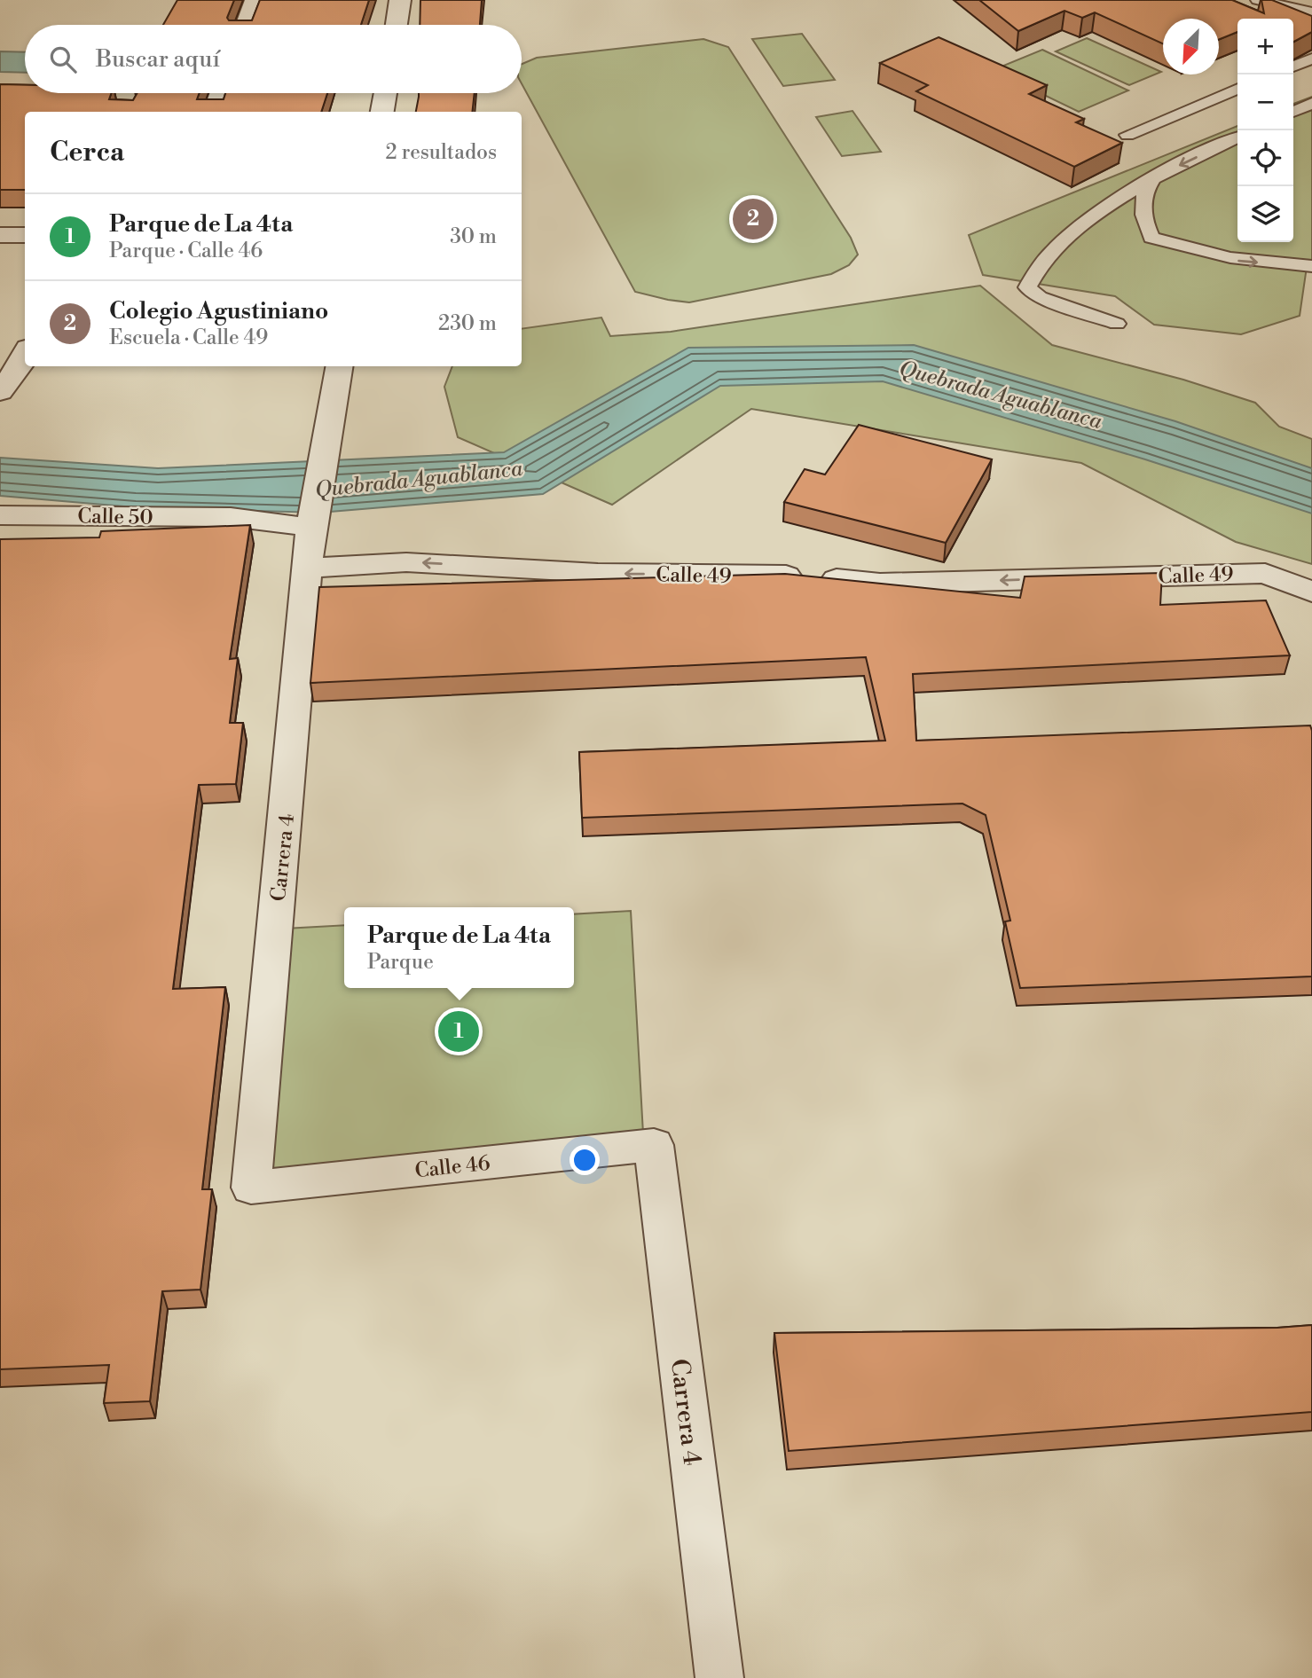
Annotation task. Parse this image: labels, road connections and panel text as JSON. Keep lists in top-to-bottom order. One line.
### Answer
{"streets":{"street":["Calle 50","Calle 49","Carrera 4","Calle 46"]},"crossings":[["Calle 50","Carrera 4"],["Calle 49","Carrera 4"],["Carrera 4","Calle 46"]],"one_way":["Calle 49"],"water":["Quebrada Aguablanca"],"north":"bottom left","page":{"map_buttons":["+","−"],"search":"Buscar aquí","heading":["Cerca","2 resultados"],"list":[{"mark":"1","name":"Parque de La 4ta","note":"Parque · Calle 46","value":"30 m"},{"mark":"2","name":"Colegio Agustiniano","note":"Escuela · Calle 49","value":"230 m"}],"pins":["2","1"],"popup":["Parque de La 4ta","Parque"]}}
